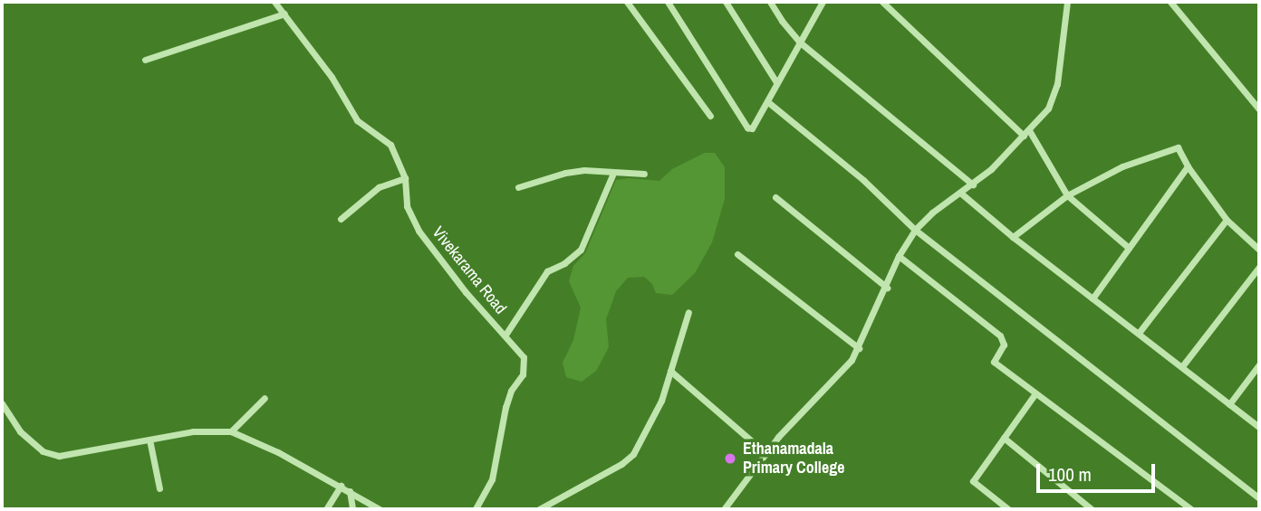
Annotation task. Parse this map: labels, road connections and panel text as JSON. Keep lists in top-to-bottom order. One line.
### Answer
{"streets":{"street":["Vivekarama Road"]},"places":["Ethanamadala Primary College"],"scale_bar":"100 m"}
